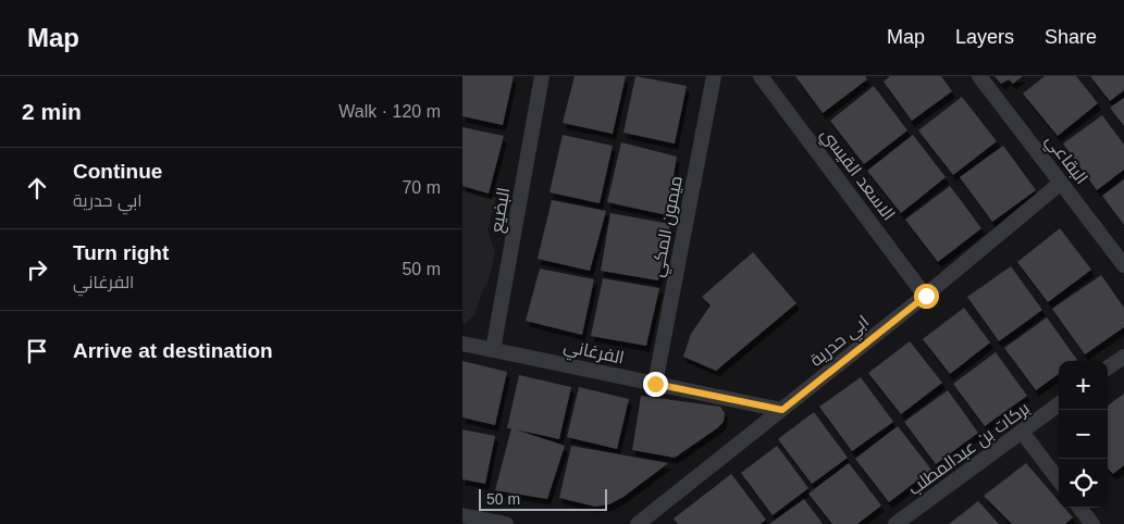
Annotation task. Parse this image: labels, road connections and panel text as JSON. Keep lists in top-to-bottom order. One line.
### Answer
{"streets":{"street":["البقاعي","الاسعد القيسي","البضيع","ميمون المكي","ابي حدرية","الفرغاني","بركات بن عبدالمطلب"]},"crossings":[["البقاعي","ابي حدرية"],["الاسعد القيسي","ابي حدرية"],["البضيع","الفرغاني"],["ميمون المكي","الفرغاني"],["ابي حدرية","الفرغاني"]],"scale_bar":"50 m","page":{"header":"Map","nav":["Map","Layers","Share"],"heading":["2 min","Walk · 120 m"],"list":[["Continue","ابي حدرية","70 m"],["Turn right","الفرغاني","50 m"],"Arrive at destination"],"map_buttons":["+","−"],"scale":"50 m"}}
